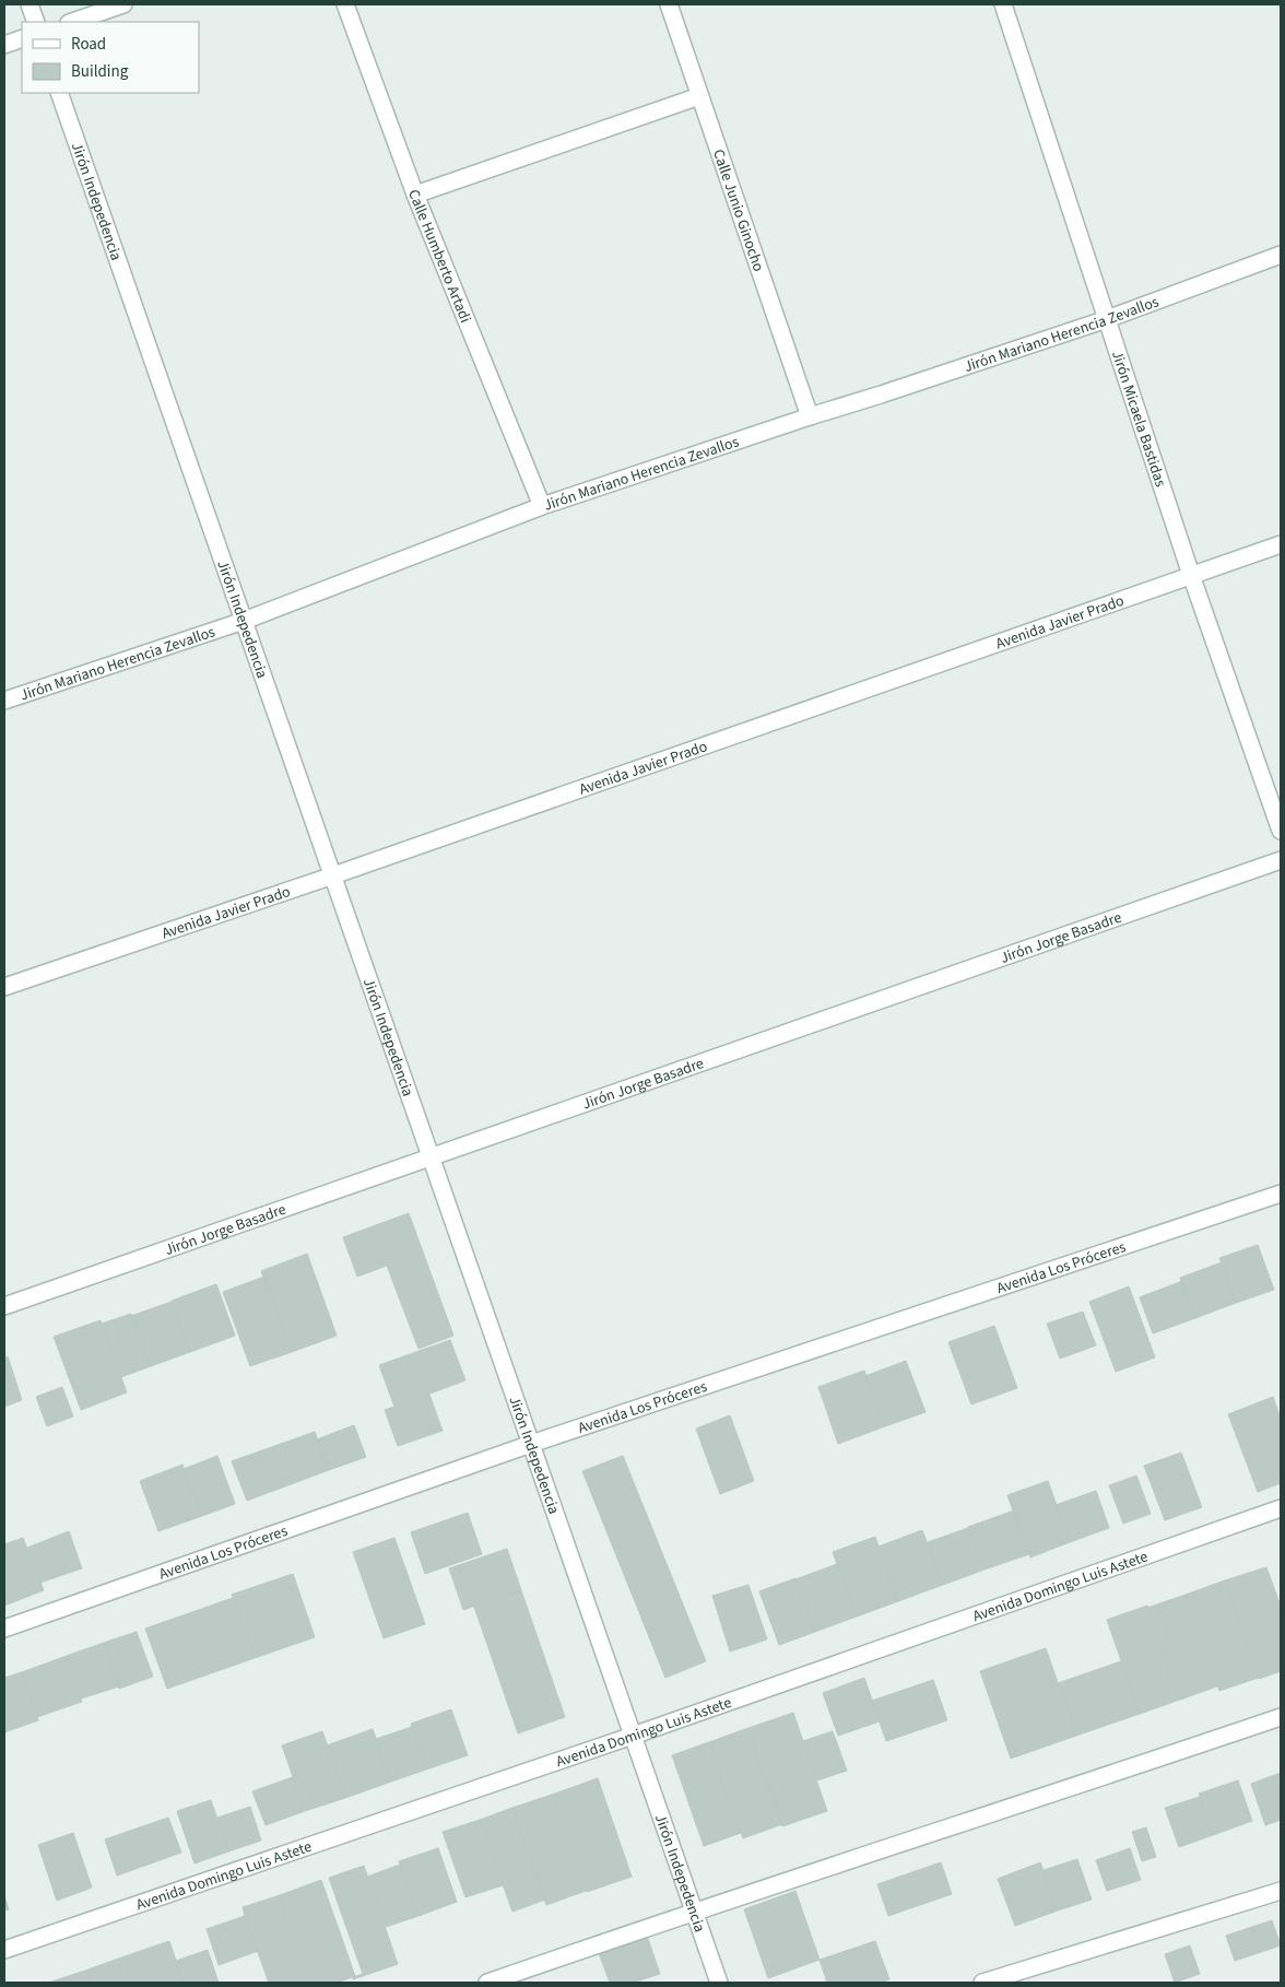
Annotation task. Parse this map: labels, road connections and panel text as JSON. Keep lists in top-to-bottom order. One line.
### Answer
{"streets":{"street":["Jirón Indepedencia","Calle Junio Ginocho","Calle Humberto Artadi","Jirón Mariano Herencia Zevallos","Jirón Micaela Bastidas","Avenida Javier Prado","Jirón Jorge Basadre","Avenida Los Próceres","Avenida Domingo Luis Astete"]},"crossings":[["Jirón Indepedencia","Jirón Mariano Herencia Zevallos"],["Jirón Indepedencia","Avenida Javier Prado"],["Jirón Indepedencia","Jirón Jorge Basadre"],["Jirón Indepedencia","Avenida Los Próceres"],["Jirón Indepedencia","Avenida Domingo Luis Astete"],["Calle Junio Ginocho","Jirón Mariano Herencia Zevallos"],["Calle Humberto Artadi","Jirón Mariano Herencia Zevallos"],["Jirón Mariano Herencia Zevallos","Jirón Micaela Bastidas"],["Jirón Micaela Bastidas","Avenida Javier Prado"]],"legend":["Road","Building"]}
